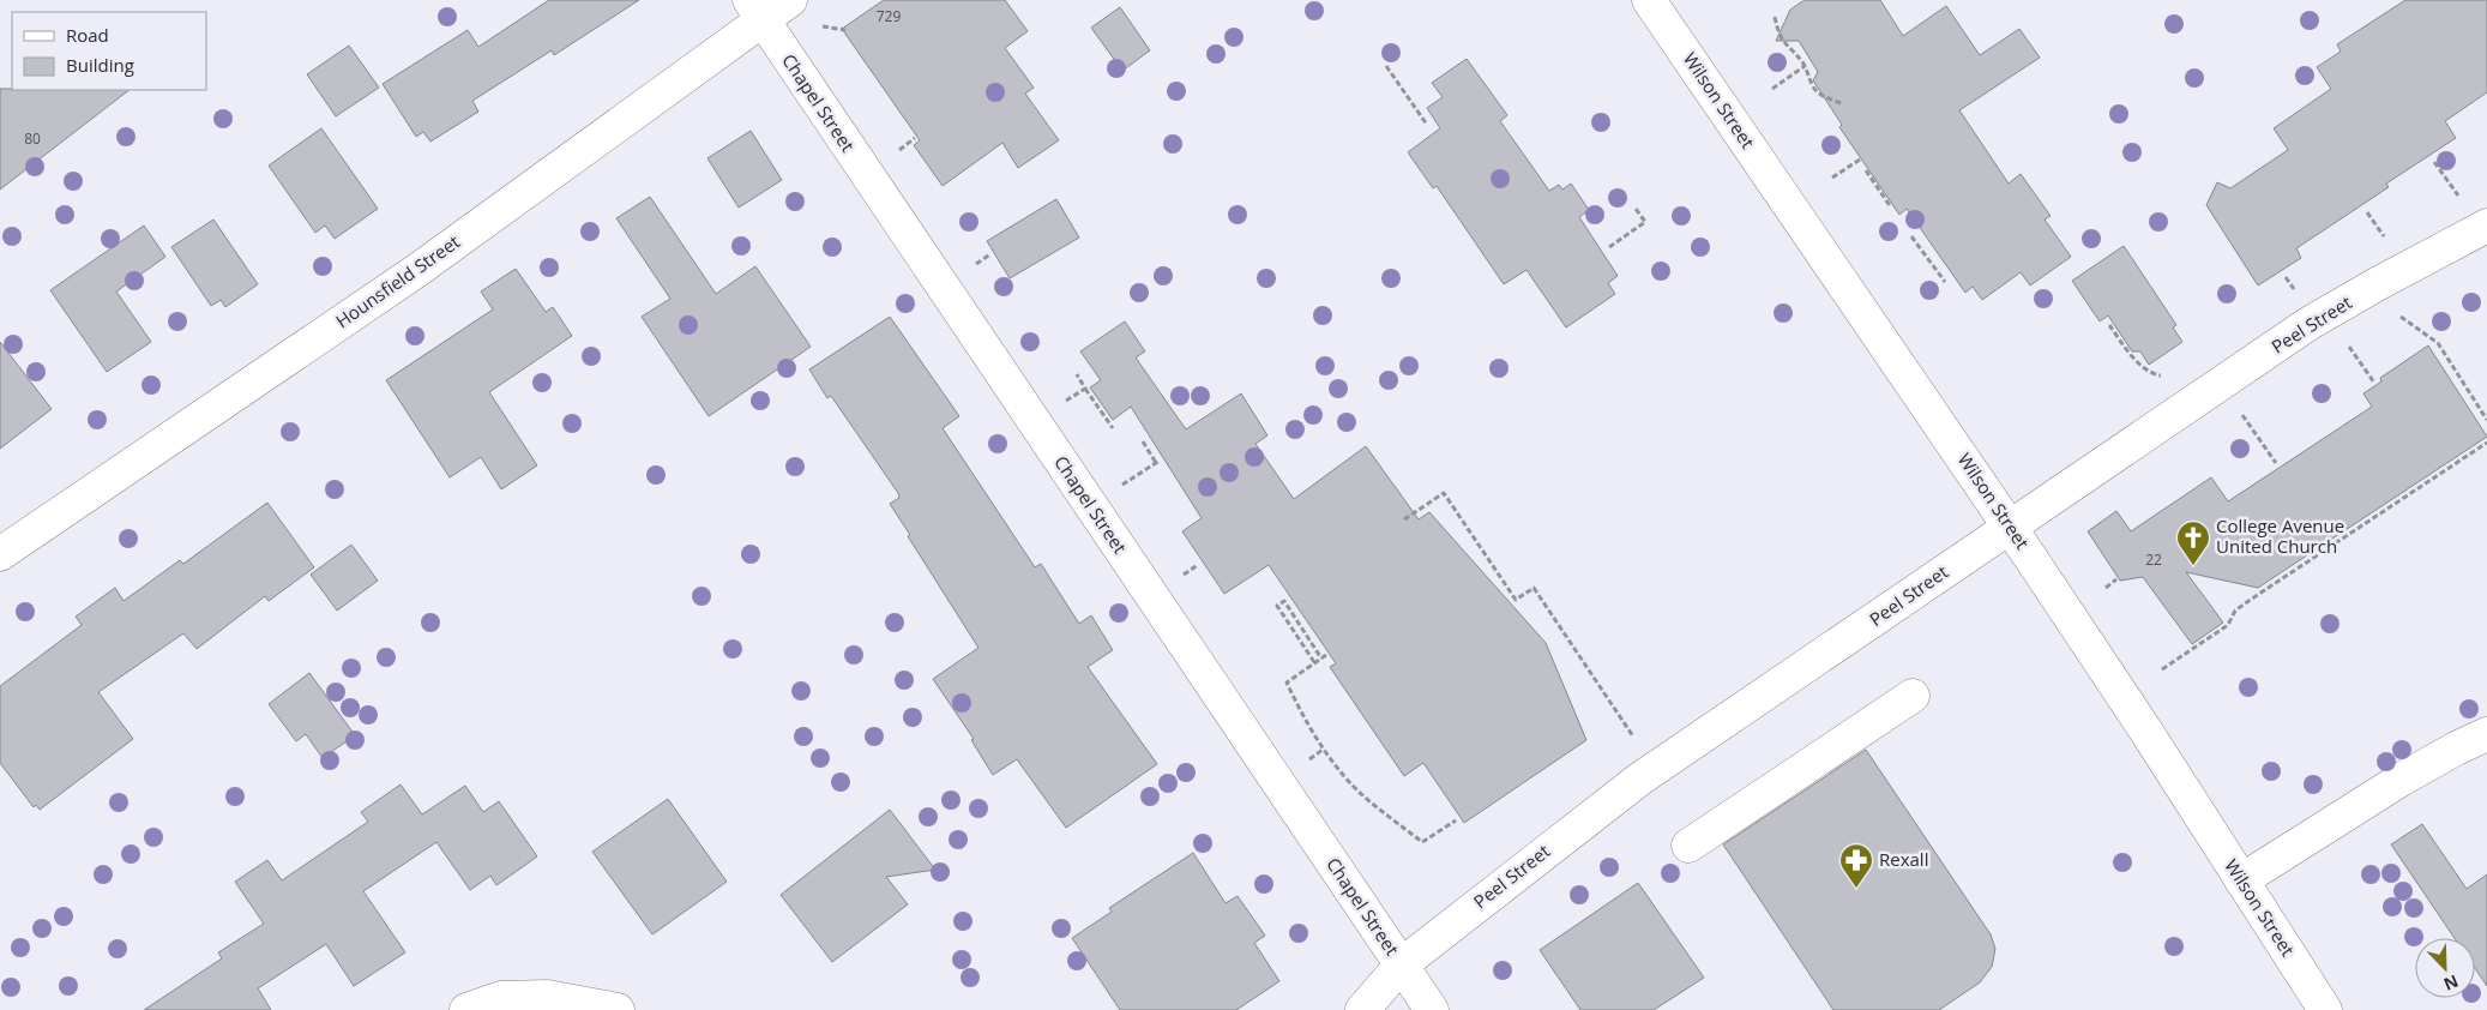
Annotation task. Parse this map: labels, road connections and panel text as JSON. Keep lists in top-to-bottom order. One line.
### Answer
{"streets":{"street":["Wilson Street","Chapel Street","Hounsfield Street","Peel Street"]},"crossings":[["Wilson Street","Peel Street"],["Chapel Street","Hounsfield Street"],["Chapel Street","Peel Street"]],"places":{"church":["College Avenue United Church"],"pharmacy":["Rexall"]},"house_numbers":["729","80","22"],"legend":["Road","Building"],"north":"bottom right"}
